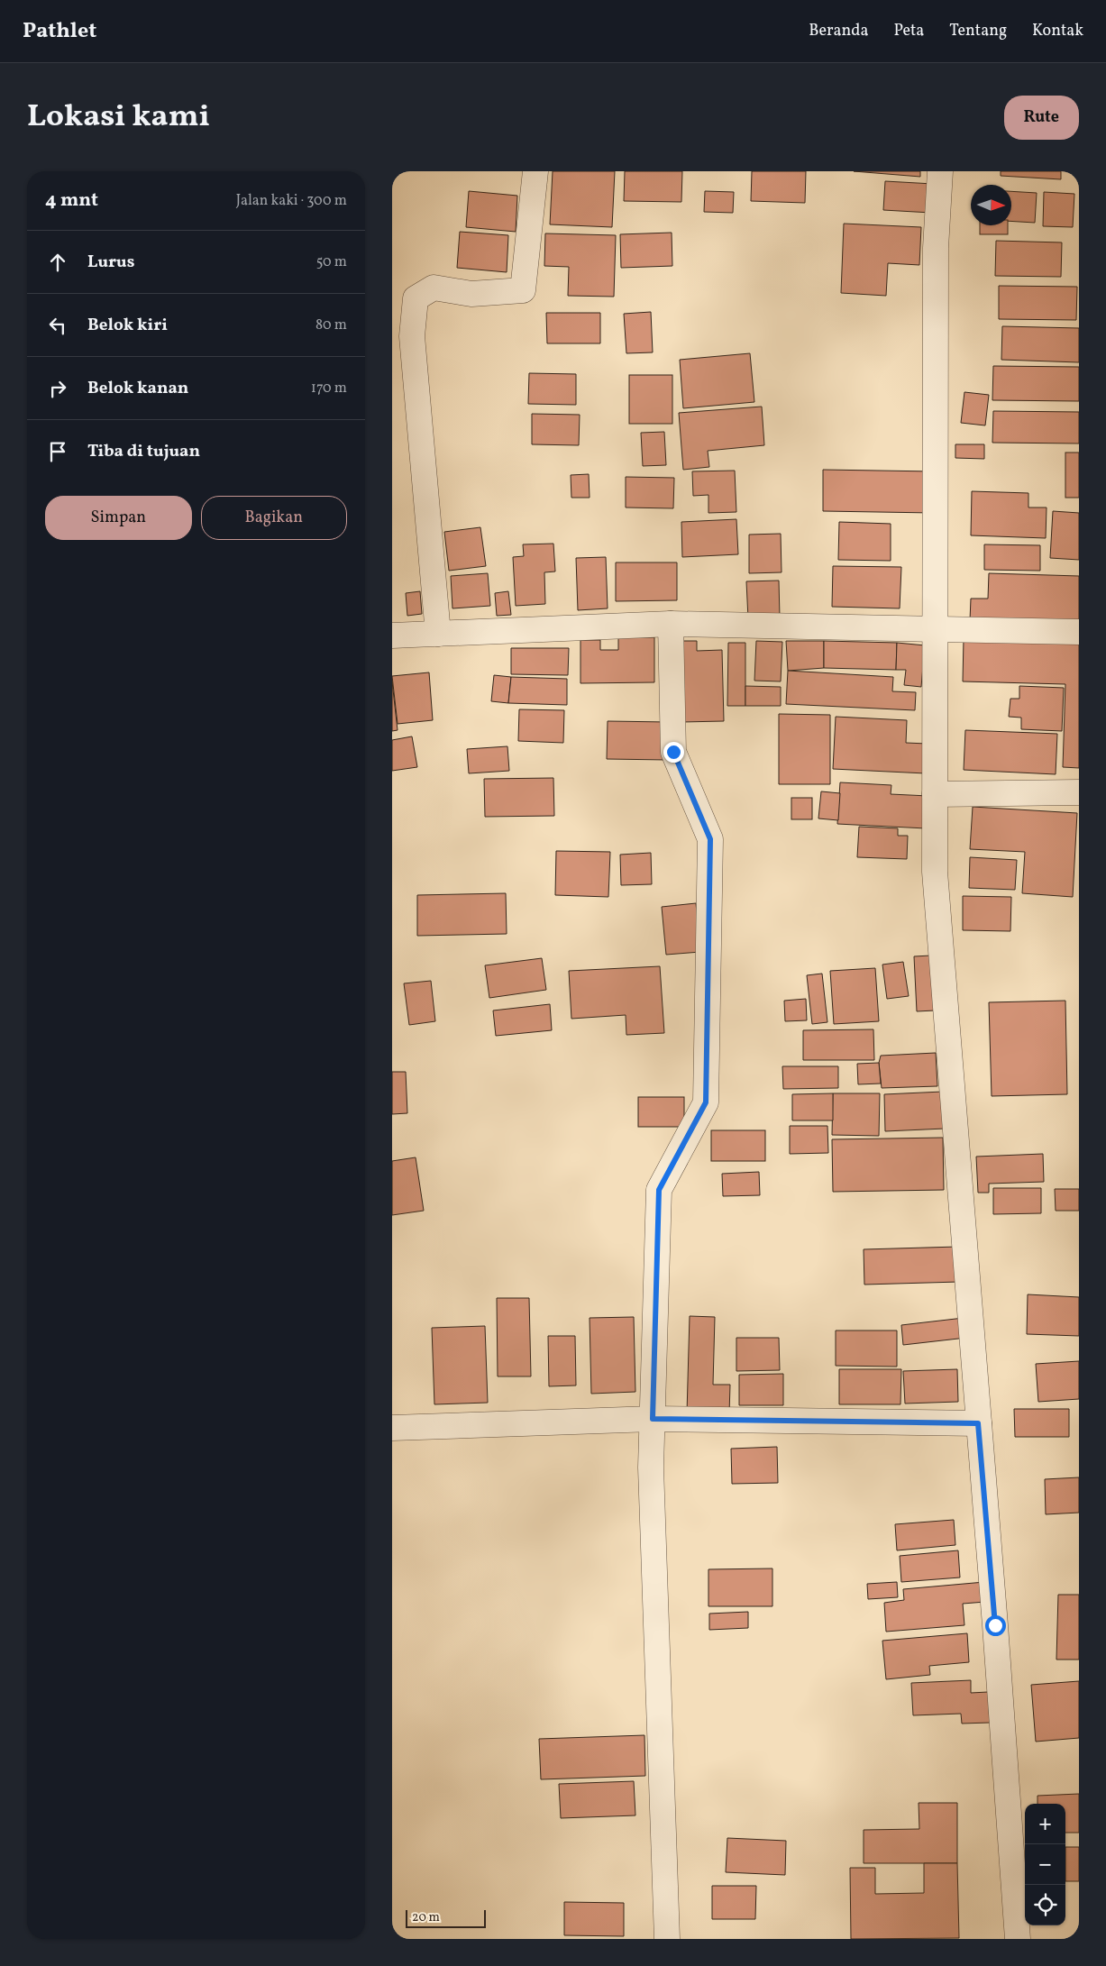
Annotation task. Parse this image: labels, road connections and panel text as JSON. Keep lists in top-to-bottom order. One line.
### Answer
{"scale_bar":"20 m","north":"right","page":{"header":"Pathlet","nav":["Beranda","Peta","Tentang","Kontak"],"title":"Lokasi kami","buttons":["Rute",["Simpan","Bagikan"]],"heading":["4 mnt","Jalan kaki · 300 m"],"list":[["Lurus","50 m"],["Belok kiri","80 m"],["Belok kanan","170 m"],"Tiba di tujuan"],"map_buttons":["+","−"],"scale":"20 m"}}
